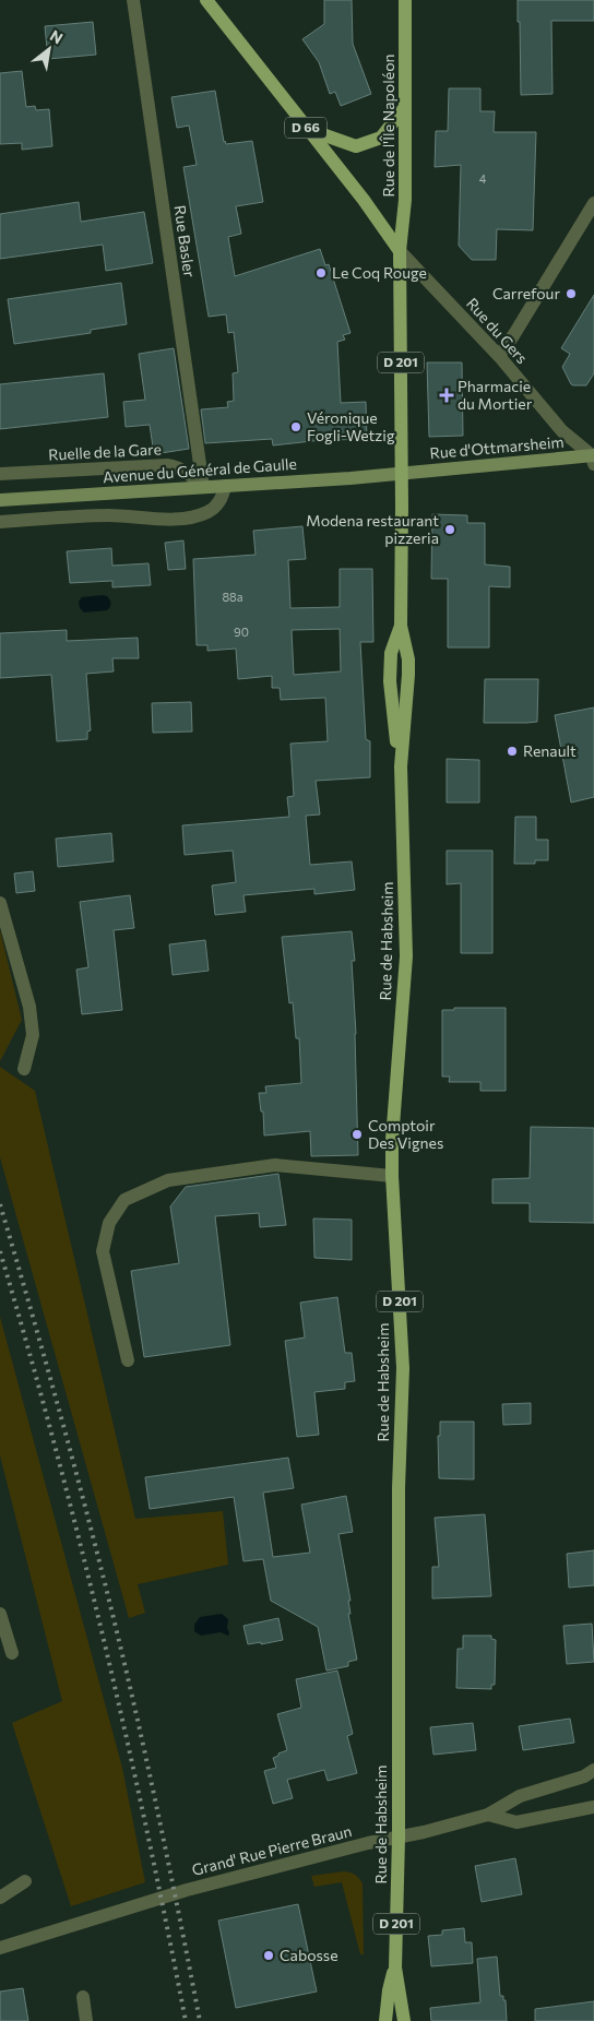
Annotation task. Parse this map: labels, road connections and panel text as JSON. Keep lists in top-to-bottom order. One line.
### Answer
{"streets":{"main road":["Rue de l'Île Napoléon","D 66","D 201","Rue d'Ottmarsheim","Avenue du Général de Gaulle","Rue de Habsheim"],"street":["Rue Basler","Rue du Gers","Ruelle de la Gare","Grand' Rue Pierre Braun"]},"crossings":[["Rue de l'Île Napoléon","D 66"],["Rue de l'Île Napoléon","Rue du Gers"],["Rue de l'Île Napoléon","Rue de Habsheim"],["D 66","Rue du Gers"],["D 66","Rue de Habsheim"],["Rue Basler","Ruelle de la Gare"],["Rue Basler","Avenue du Général de Gaulle"],["Rue du Gers","Rue d'Ottmarsheim"],["Rue du Gers","Rue de Habsheim"],["Rue d'Ottmarsheim","Avenue du Général de Gaulle"],["Rue d'Ottmarsheim","Rue de Habsheim"],["Ruelle de la Gare","Avenue du Général de Gaulle"],["Avenue du Général de Gaulle","Rue de Habsheim"],["Rue de Habsheim","Grand' Rue Pierre Braun"]],"places":{"other":["Le Coq Rouge","Carrefour","Véronique Fogli-Wetzig","Modena restaurant pizzeria","Renault","Comptoir Des Vignes","Cabosse"],"health":["Pharmacie du Mortier"]},"house_numbers":["4","88a","90"],"north":"top right"}
